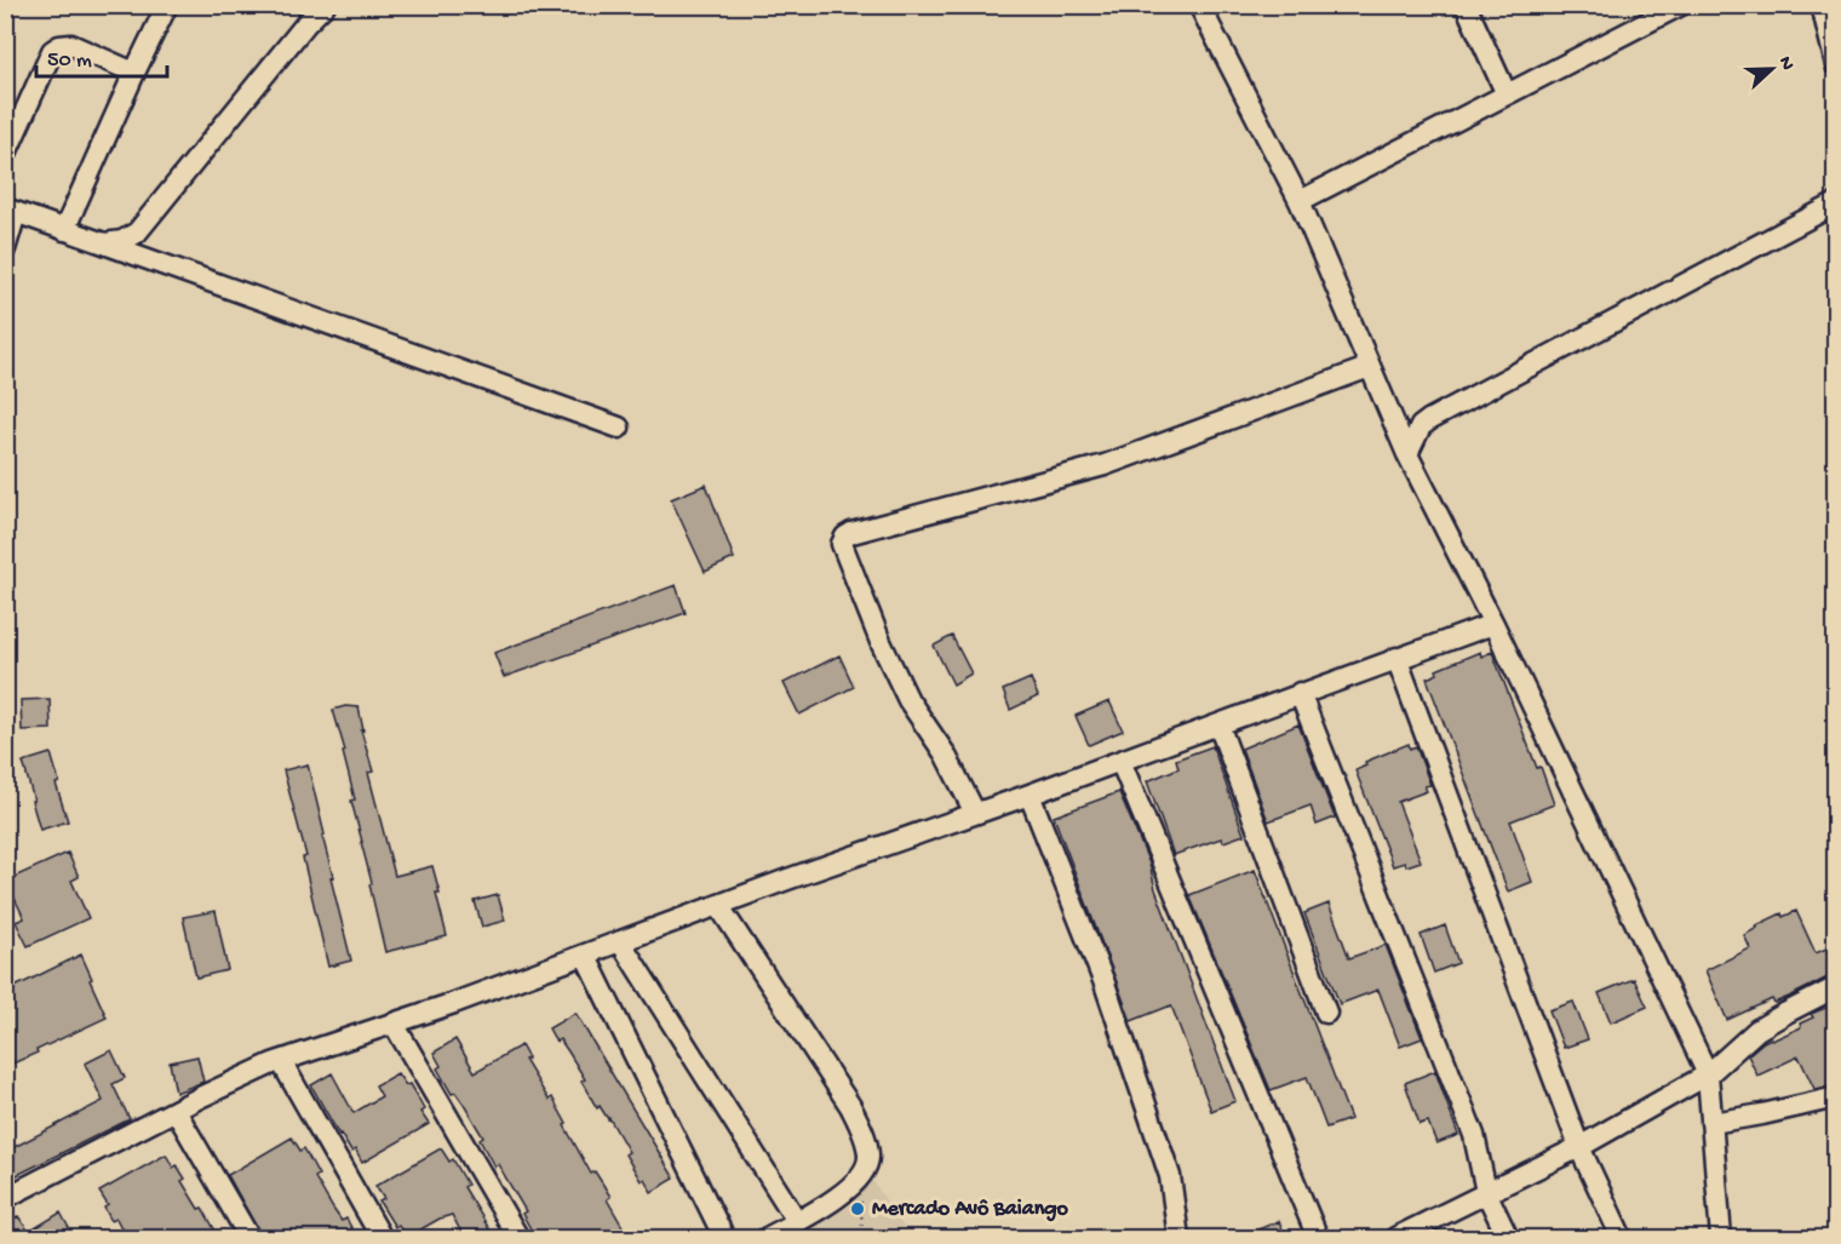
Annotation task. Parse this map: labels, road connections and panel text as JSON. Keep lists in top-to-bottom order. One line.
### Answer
{"places":["Mercado Avô Baiango"],"scale_bar":"50 m","north":"right"}
